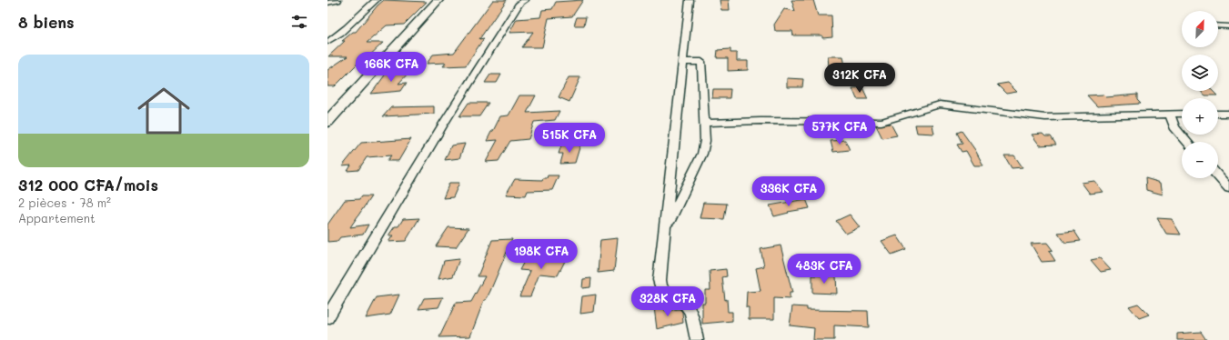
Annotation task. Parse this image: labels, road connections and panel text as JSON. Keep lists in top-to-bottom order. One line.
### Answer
{"north":"top right","page":{"heading":"8 biens","map_buttons":["+","−"],"list":[{"name":"312 000 CFA/mois","note":"2 pièces · 78 m² · Appartement"}],"price":["166K CFA","312K CFA","577K CFA","515K CFA","336K CFA","198K CFA","483K CFA","328K CFA"]}}
